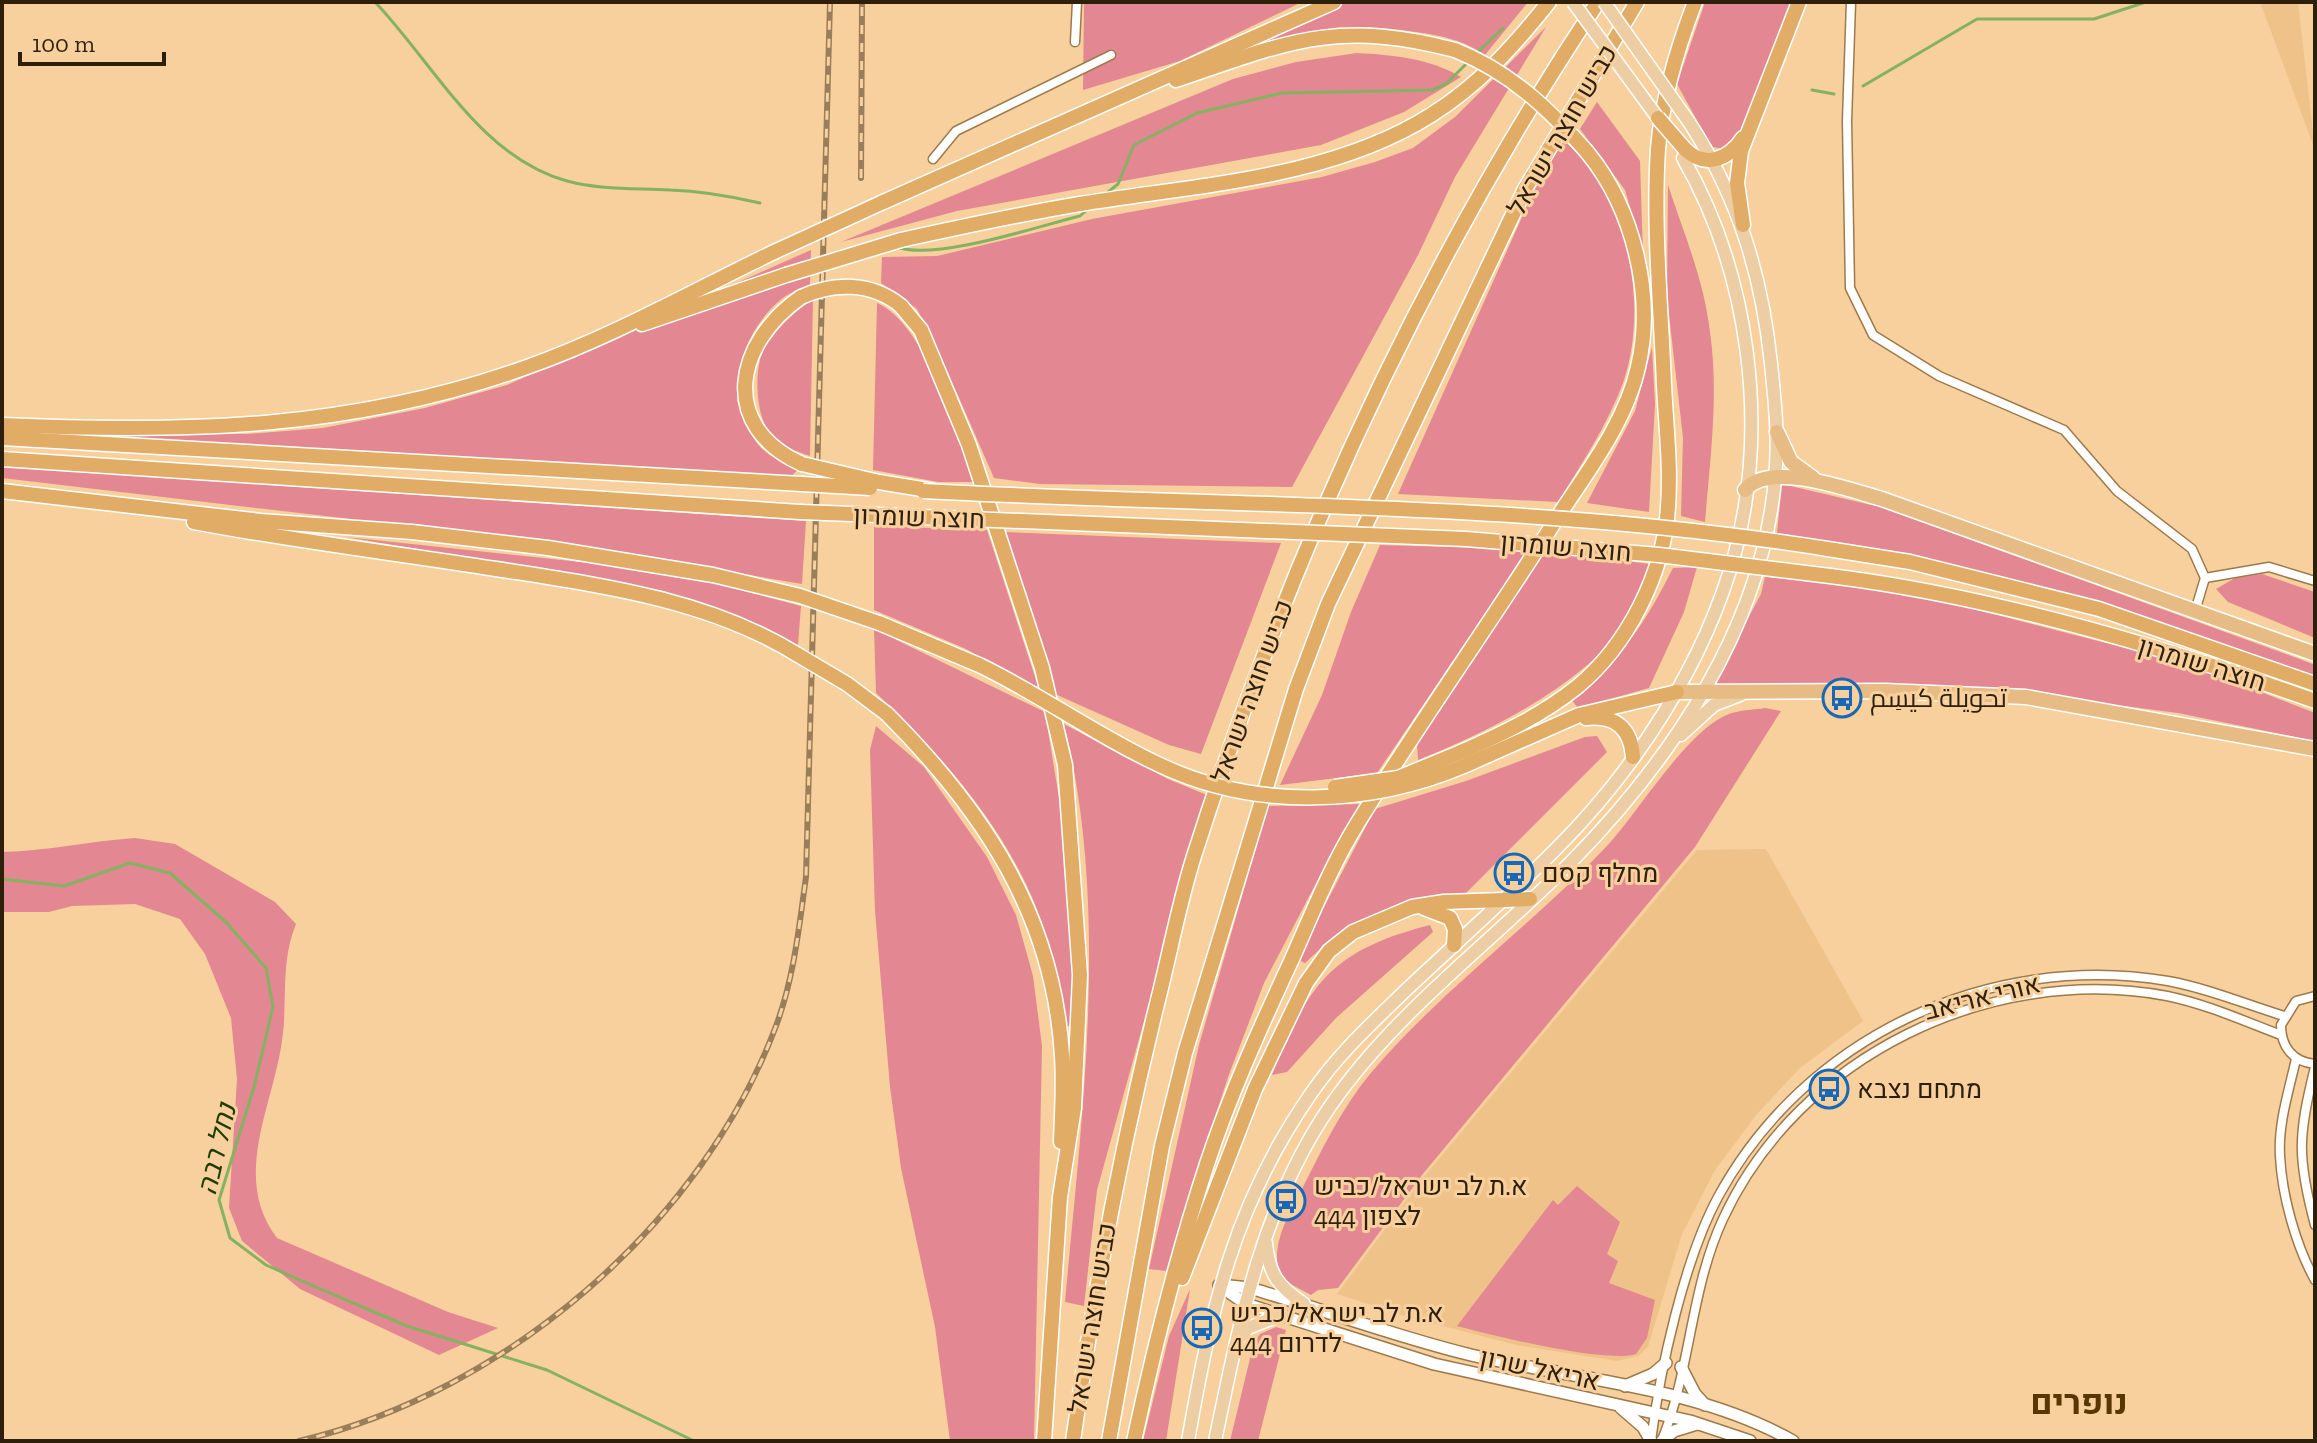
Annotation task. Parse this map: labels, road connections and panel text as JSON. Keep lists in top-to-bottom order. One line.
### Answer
{"streets":{"highway":["כביש חוצה ישראל","חוצה שומרון"],"main road":["אריאל שרון"],"street":["אורי אריאב"]},"crossings":[["אורי אריאב","אריאל שרון"]],"districts":["נופרים"],"water":["נחל רבה"],"places":{"bus stop":["تحويلة كيسِم","מחלף קסם","מתחם נצבא","א.ת לב ישראל/כביש 444 לצפון","א.ת לב ישראל/כביש 444 לדרום"]},"scale_bar":"100 m"}
